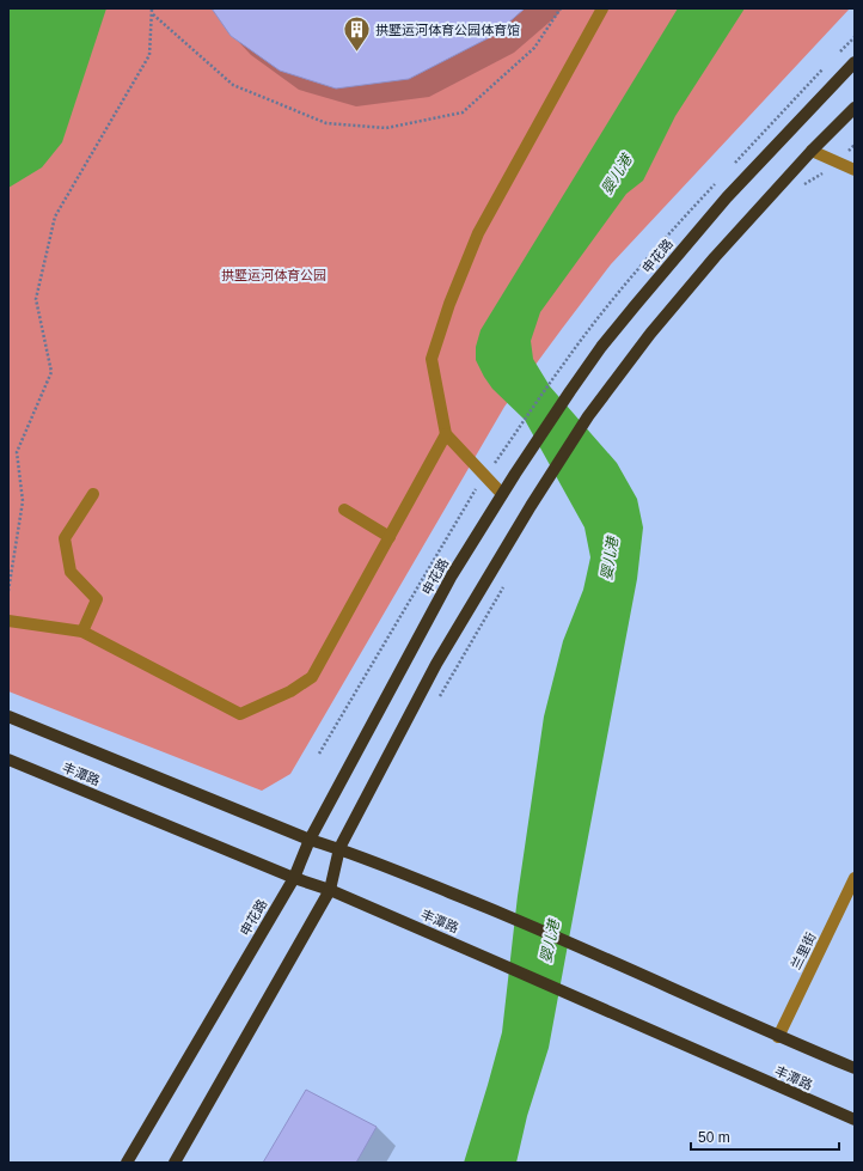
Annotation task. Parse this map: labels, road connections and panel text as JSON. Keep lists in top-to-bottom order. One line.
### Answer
{"streets":{"main road":["申花路","丰潭路"],"street":["兰里街"]},"crossings":[["申花路","丰潭路"],["丰潭路","兰里街"]],"water":["婴儿港"],"parks":["拱墅运河体育公园"],"places":{"building":["拱墅运河体育公园体育馆"]},"scale_bar":"50 m"}
